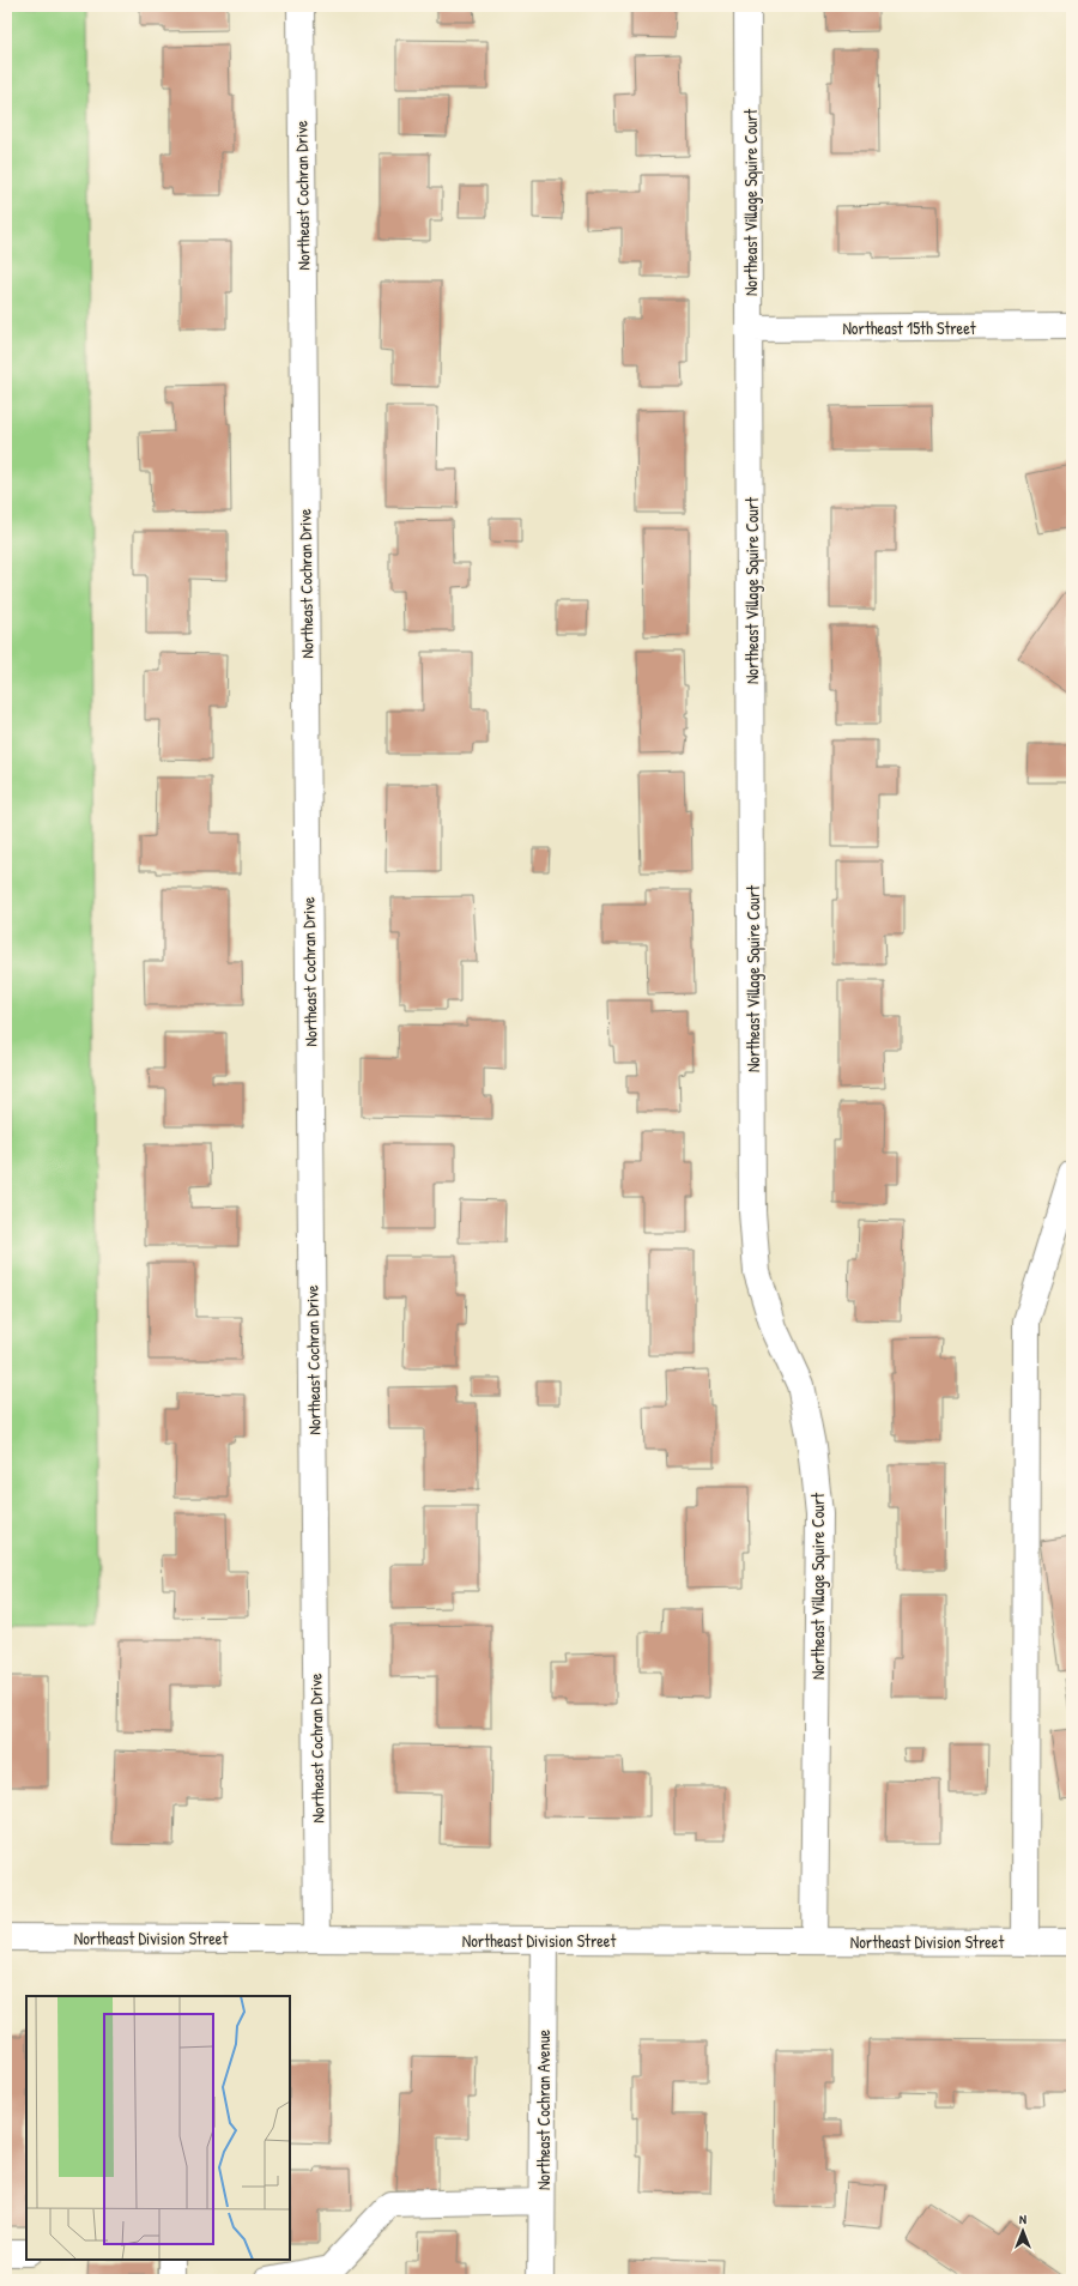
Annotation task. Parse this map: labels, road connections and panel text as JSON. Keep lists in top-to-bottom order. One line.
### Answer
{"streets":{"street":["Northeast Cochran Drive","Northeast Village Squire Court","Northeast 15th Street","Northeast Division Street","Northeast Cochran Avenue"]},"crossings":[["Northeast Cochran Drive","Northeast Division Street"],["Northeast Village Squire Court","Northeast 15th Street"],["Northeast Village Squire Court","Northeast Division Street"],["Northeast Division Street","Northeast Cochran Avenue"]],"north":"top"}
